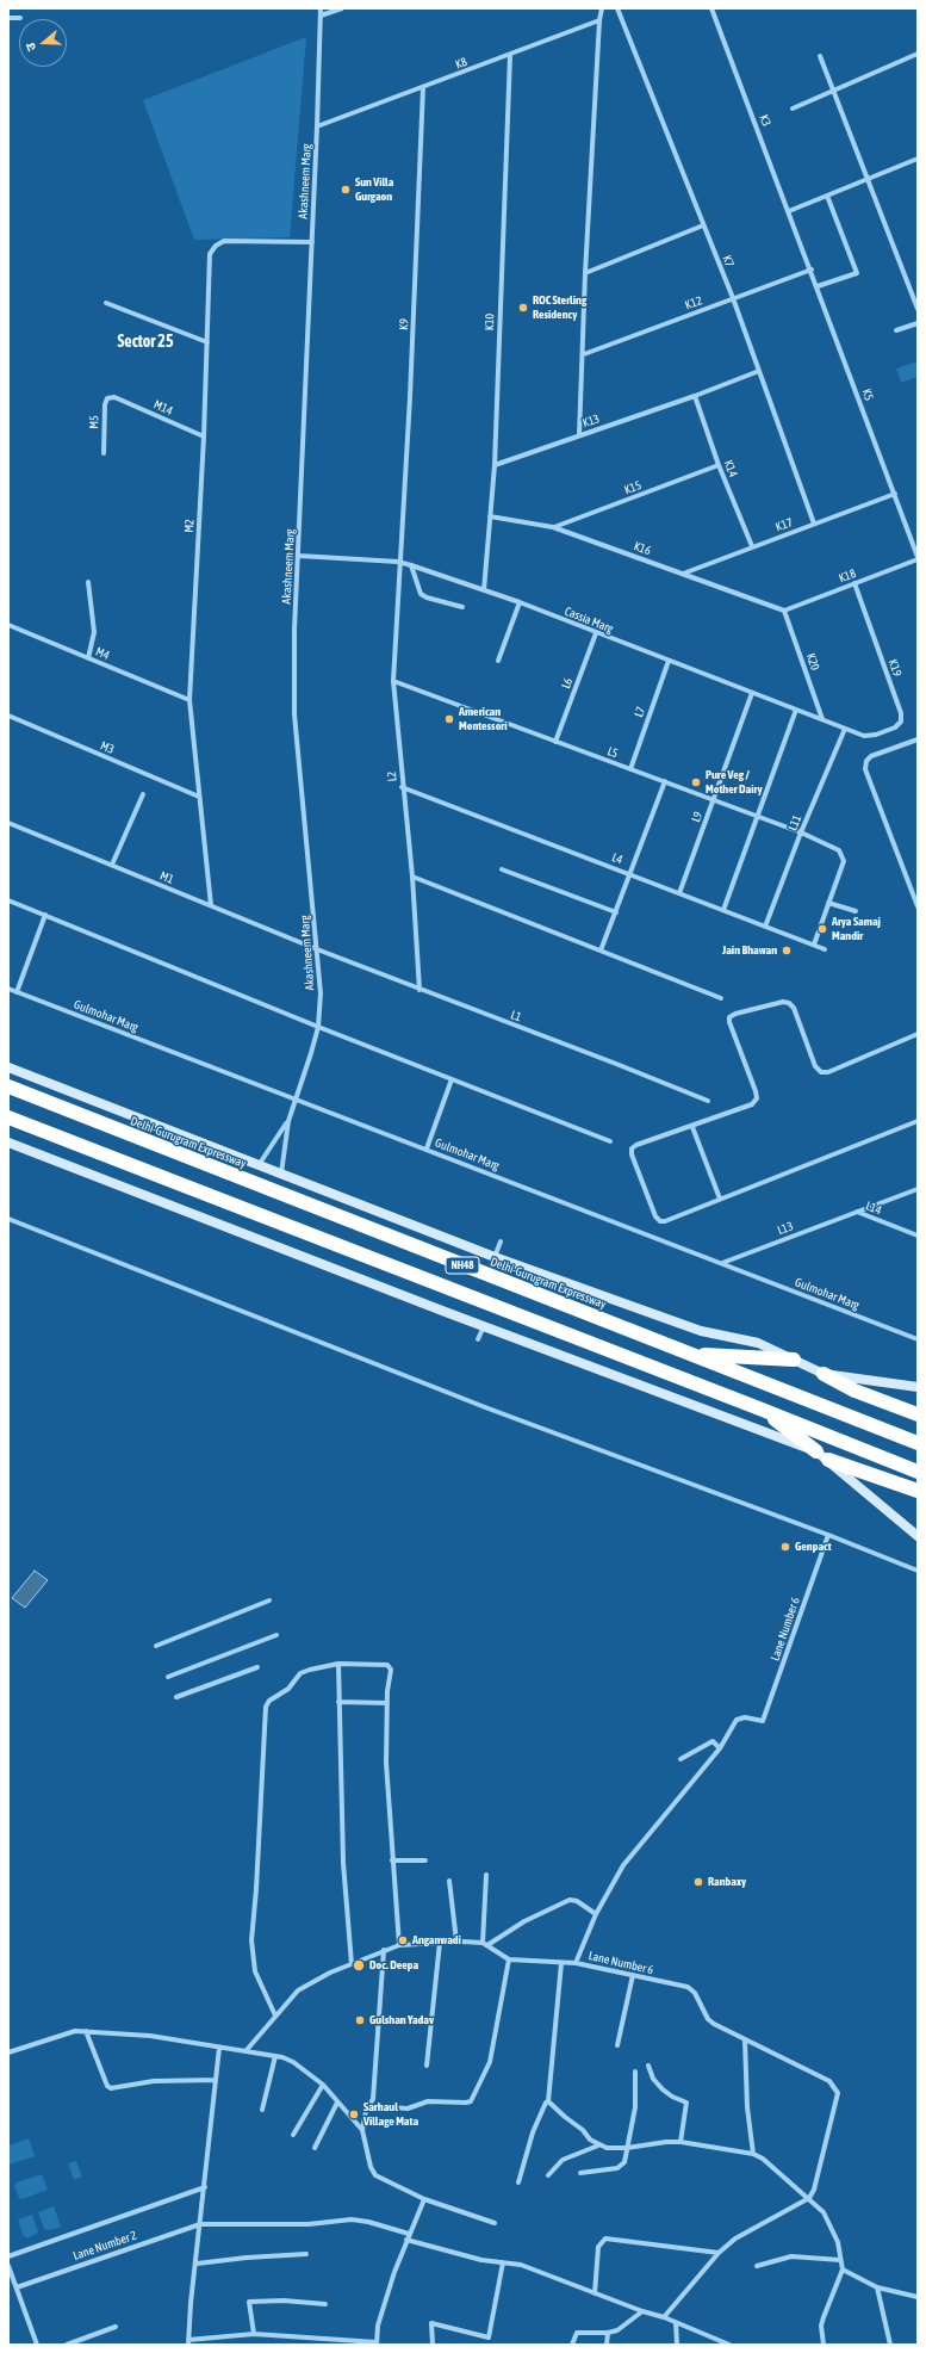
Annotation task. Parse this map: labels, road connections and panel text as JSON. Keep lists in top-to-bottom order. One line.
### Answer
{"streets":{"highway":["Delhi-Gurugram Expressway","NH48"],"street":["K8","K3","Akashneem Marg","K7","K12","K10","K9","K5","M14","K13","M5","K14","K15","K17","M2","K16","K18","Cassia Marg","M4","K20","K19","L6","L7","M3","L5","L2","L9","L11","L4","M1","Gulmohar Marg","L1","L14","L13","Lane Number 6","Lane Number 2"]},"crossings":[["K8","Akashneem Marg"],["K8","K10"],["K8","K9"],["K3","K5"],["Akashneem Marg","M2"],["Akashneem Marg","Cassia Marg"],["Akashneem Marg","M1"],["Akashneem Marg","Gulmohar Marg"],["Akashneem Marg","L1"],["K7","K12"],["K7","K13"],["K7","K17"],["K12","K5"],["K10","K13"],["K10","K16"],["K10","Cassia Marg"],["K9","Cassia Marg"],["K9","L2"],["K5","K17"],["K5","K18"],["M14","M5"],["M14","M2"],["K13","K14"],["K14","K15"],["K14","K17"],["K15","K16"],["K17","K16"],["M2","M4"],["M2","M3"],["M2","M1"],["K16","K18"],["K16","K20"],["K18","K20"],["K18","K19"],["Cassia Marg","K20"],["Cassia Marg","K19"],["Cassia Marg","L6"],["Cassia Marg","L7"],["Cassia Marg","L2"],["Cassia Marg","L9"],["Cassia Marg","L11"],["L6","L5"],["L7","L5"],["L5","L2"],["L5","L9"],["L5","L11"],["L2","L4"],["L2","L1"],["L9","L4"],["L11","L4"],["M1","L1"],["Gulmohar Marg","L13"],["L14","L13"]],"districts":["Sector 25"],"places":["Sun Villa Gurgaon","ROC Sterling Residency","American Montessori","Pure Veg / Mother Dairy","Arya Samaj Mandir","Jain Bhawan","Genpact","Ranbaxy","Anganwadi","Doc. Deepa","Gulshan Yadav","Sarhaul Village Mata"],"north":"left"}
